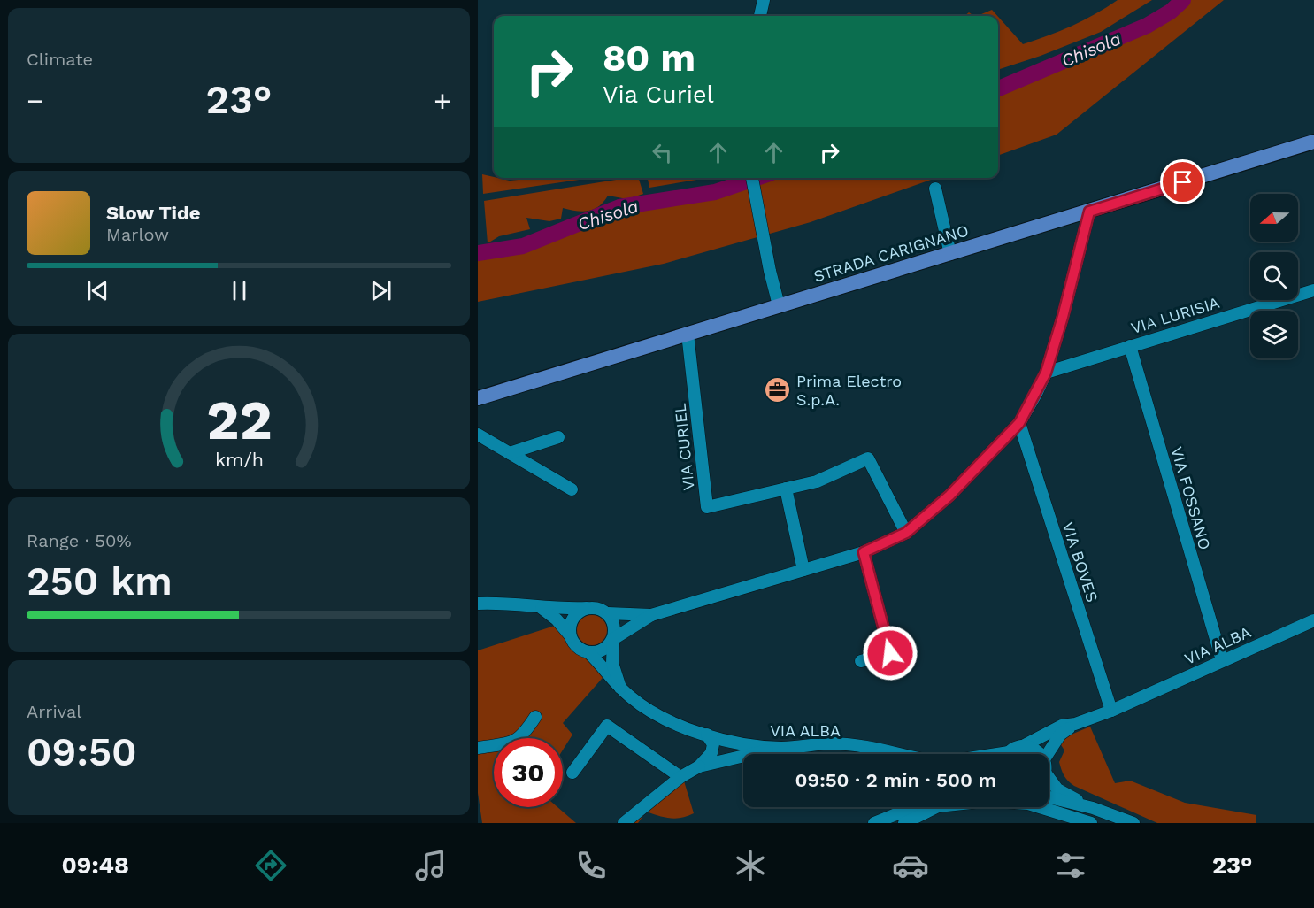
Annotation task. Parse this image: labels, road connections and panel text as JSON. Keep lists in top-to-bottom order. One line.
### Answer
{"streets":{"main road":["STRADA CARIGNANO"],"street":["VIA LURISIA","VIA CURIEL","VIA FOSSANO","VIA BOVES","VIA ALBA"]},"crossings":[["STRADA CARIGNANO","VIA CURIEL"],["VIA LURISIA","VIA FOSSANO"],["VIA FOSSANO","VIA ALBA"],["VIA BOVES","VIA ALBA"]],"water":["Chisola"],"places":{"office":["Prima Electro S.p.A."]},"north":"left","page":{"tile":["Climate",["Range · 50%","250 km"],["Arrival","09:50"]],"turn":["80 m","Via Curiel"],"heat":["−","23°","+"],"song":["Slow Tide","Marlow"],"limit":"30","trip":"09:50 · 2 min · 500 m","tabs":["09:48","23°"],"gauge":["22","km/h"]}}
